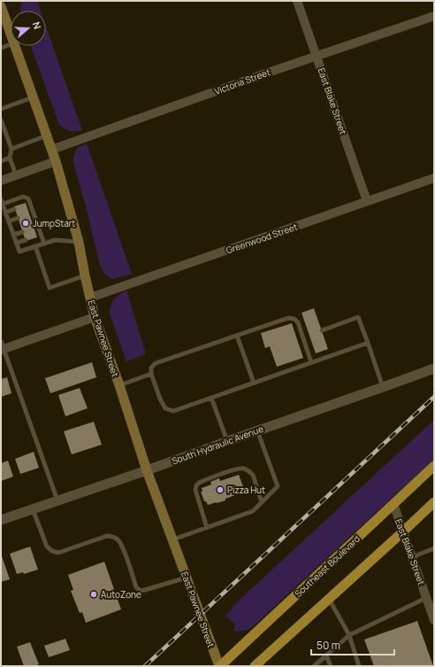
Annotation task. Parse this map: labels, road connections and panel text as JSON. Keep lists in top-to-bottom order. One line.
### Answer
{"streets":{"main road":["East Pawnee Street","Southeast Boulevard"],"street":["Victoria Street","East Blake Street","Greenwood Street","South Hydraulic Avenue"]},"crossings":[["Victoria Street","East Blake Street"],["Victoria Street","East Pawnee Street"],["East Blake Street","Greenwood Street"],["East Blake Street","Southeast Boulevard"],["Greenwood Street","East Pawnee Street"],["East Pawnee Street","South Hydraulic Avenue"],["East Pawnee Street","Southeast Boulevard"]],"places":["JumpStart","Pizza Hut","AutoZone"],"scale_bar":"50 m","north":"right"}
